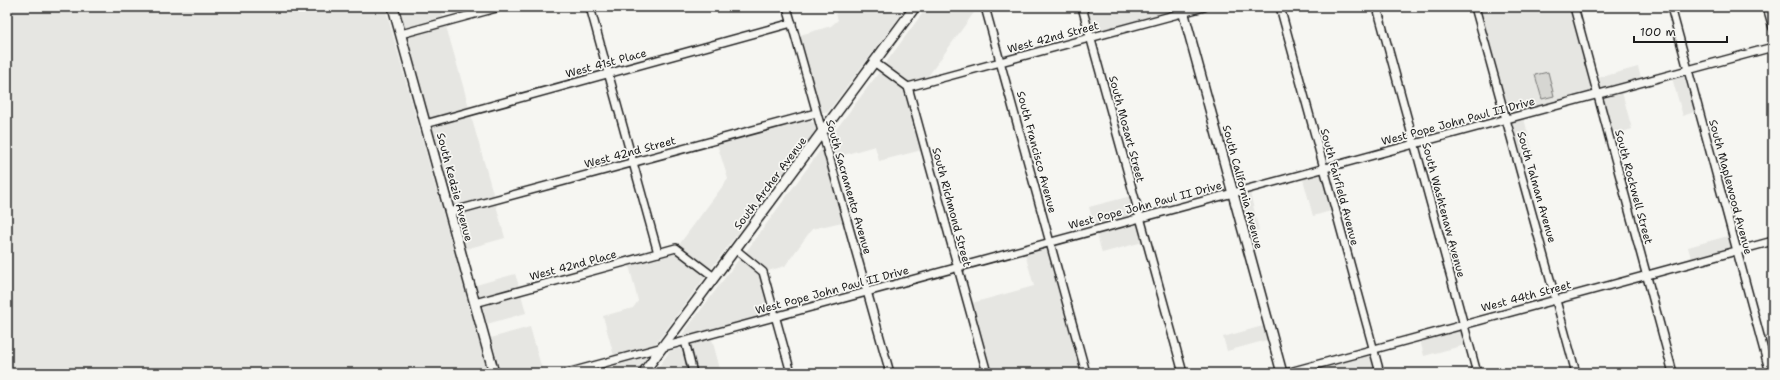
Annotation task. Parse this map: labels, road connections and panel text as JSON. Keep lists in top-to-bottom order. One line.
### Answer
{"streets":{"main road":["South Archer Avenue","South Kedzie Avenue","South California Avenue"],"street":["West 42nd Street","West 41st Place","West Pope John Paul II Drive","South Mozart Street","South Francisco Avenue","South Sacramento Avenue","South Fairfield Avenue","South Talman Avenue","South Rockwell Street","South Maplewood Avenue","South Richmond Street","South Washtenaw Avenue","West 42nd Place","West 44th Street"]},"crossings":[["West 42nd Street","South Mozart Street"],["West 42nd Street","South Francisco Avenue"],["West 42nd Street","South Kedzie Avenue"],["West 42nd Street","South Sacramento Avenue"],["West 42nd Street","South California Avenue"],["West 42nd Street","South Richmond Street"],["West 41st Place","South Kedzie Avenue"],["West 41st Place","South Sacramento Avenue"],["West Pope John Paul II Drive","South Mozart Street"],["West Pope John Paul II Drive","South Francisco Avenue"],["West Pope John Paul II Drive","South Archer Avenue"],["West Pope John Paul II Drive","South Sacramento Avenue"],["West Pope John Paul II Drive","South California Avenue"],["West Pope John Paul II Drive","South Fairfield Avenue"],["West Pope John Paul II Drive","South Talman Avenue"],["West Pope John Paul II Drive","South Rockwell Street"],["West Pope John Paul II Drive","South Maplewood Avenue"],["West Pope John Paul II Drive","South Richmond Street"],["West Pope John Paul II Drive","South Washtenaw Avenue"],["South Archer Avenue","South Sacramento Avenue"],["South Archer Avenue","West 42nd Place"],["South Kedzie Avenue","West 42nd Place"],["South Fairfield Avenue","West 44th Street"],["South Talman Avenue","West 44th Street"],["South Rockwell Street","West 44th Street"],["South Maplewood Avenue","West 44th Street"],["South Washtenaw Avenue","West 44th Street"]],"scale_bar":"100 m"}
